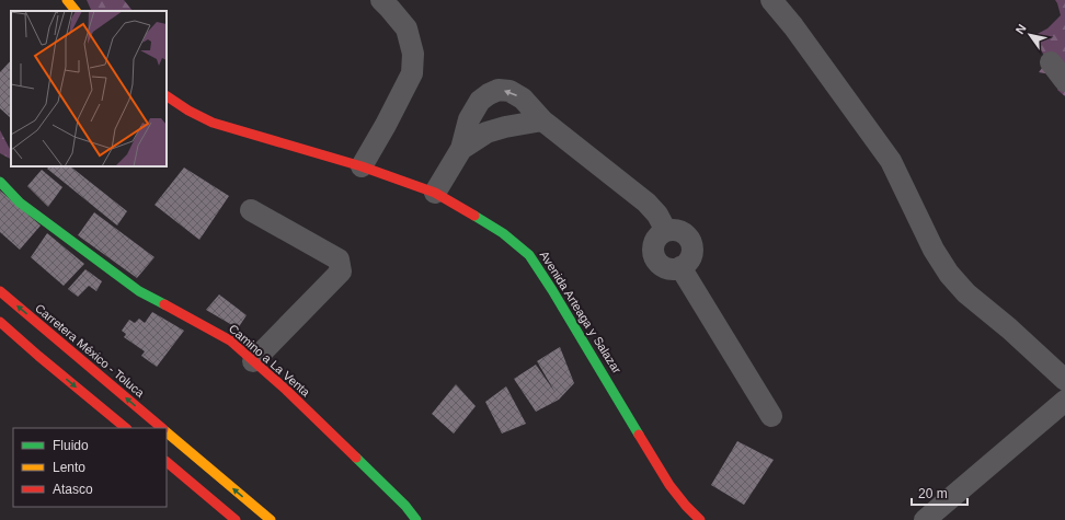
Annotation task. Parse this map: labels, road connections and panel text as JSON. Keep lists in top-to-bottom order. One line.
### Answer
{"streets":{"street":["Avenida Arteaga y Salazar","Carretera México - Toluca","Camino a La Venta"]},"legend":["Fluido","Lento","Atasco"],"scale_bar":"20 m","north":"top left"}
